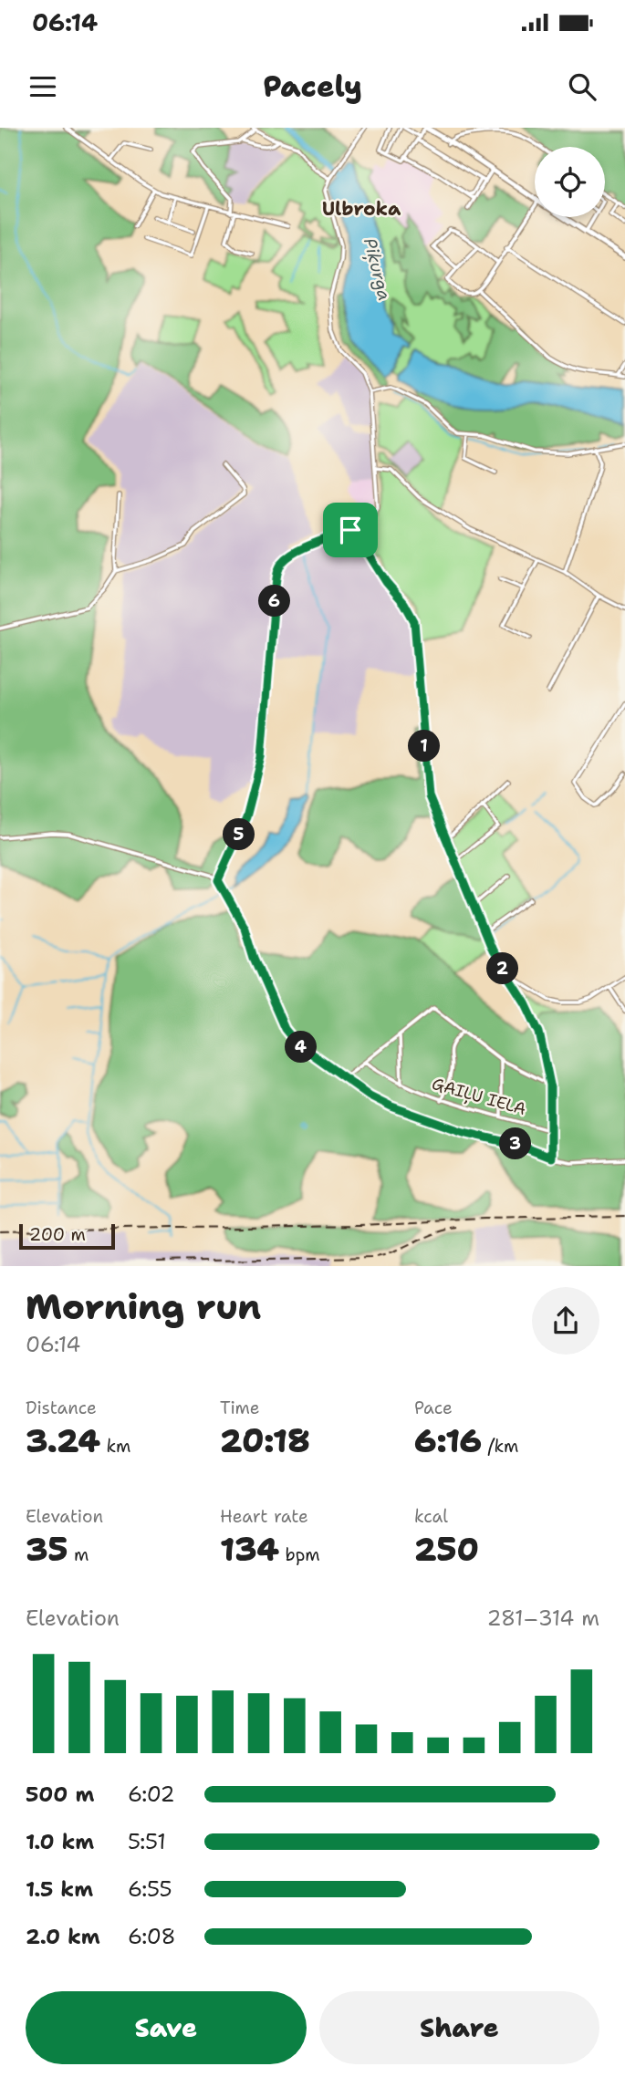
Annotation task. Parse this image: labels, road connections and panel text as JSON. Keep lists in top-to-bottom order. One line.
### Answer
{"streets":{"street":["GAIĻU IELA"]},"districts":["Ulbroka"],"water":["Piķurga"],"scale_bar":"200 m","page":{"status":"06:14","header":"Pacely","pins":["6","1","5","2","4","3"],"scale":"200 m","heading":["Morning run","06:14"],"stats":[["Distance","3.24 km"],["Time","20:18"],["Pace","6:16 /km"],["Elevation","35 m"],["Heart rate","134 bpm"],["kcal","250"]],"chart":["Elevation","281–314 m"],"list":[{"name":"500 m","note":"6:02"},{"name":"1.0 km","note":"5:51"},{"name":"1.5 km","note":"6:55"},{"name":"2.0 km","note":"6:08"}],"buttons":["Save","Share"]}}
